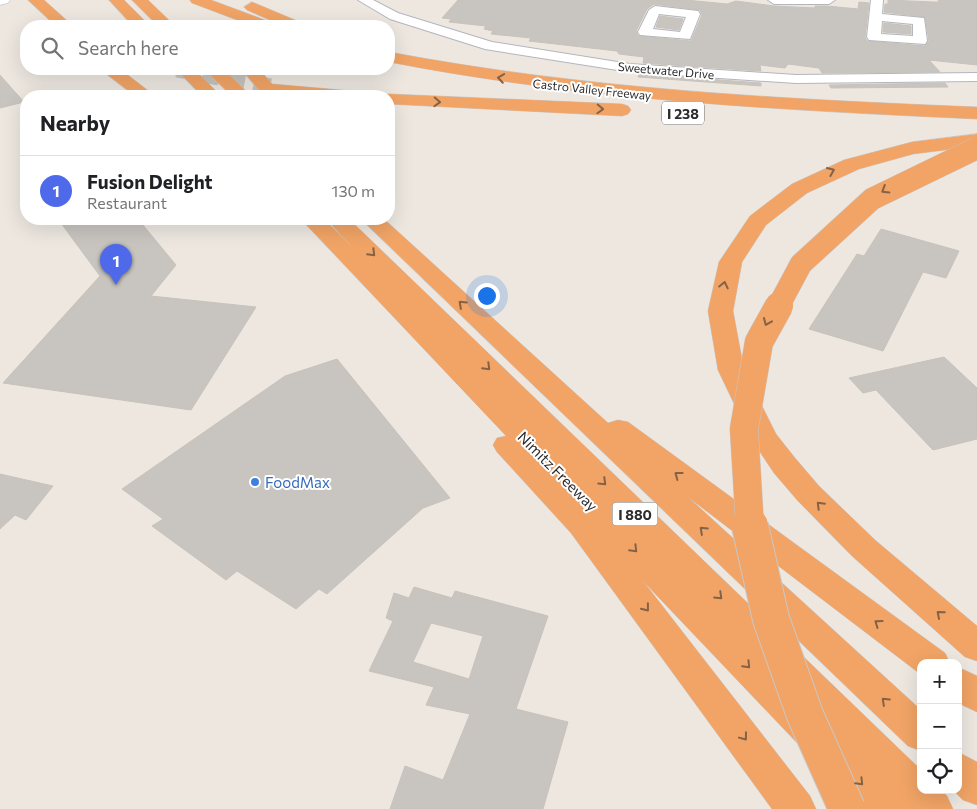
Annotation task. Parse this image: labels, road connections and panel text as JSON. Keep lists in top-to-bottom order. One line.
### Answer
{"streets":{"highway":["Castro Valley Freeway","I 238","Nimitz Freeway","I 880"],"street":["Sweetwater Drive"]},"places":["FoodMax"],"page":{"search":"Search here","heading":"Nearby","list":[{"mark":"1","name":"Fusion Delight","note":"Restaurant","value":"130 m"}],"pins":"1","map_buttons":["+","−"]}}
